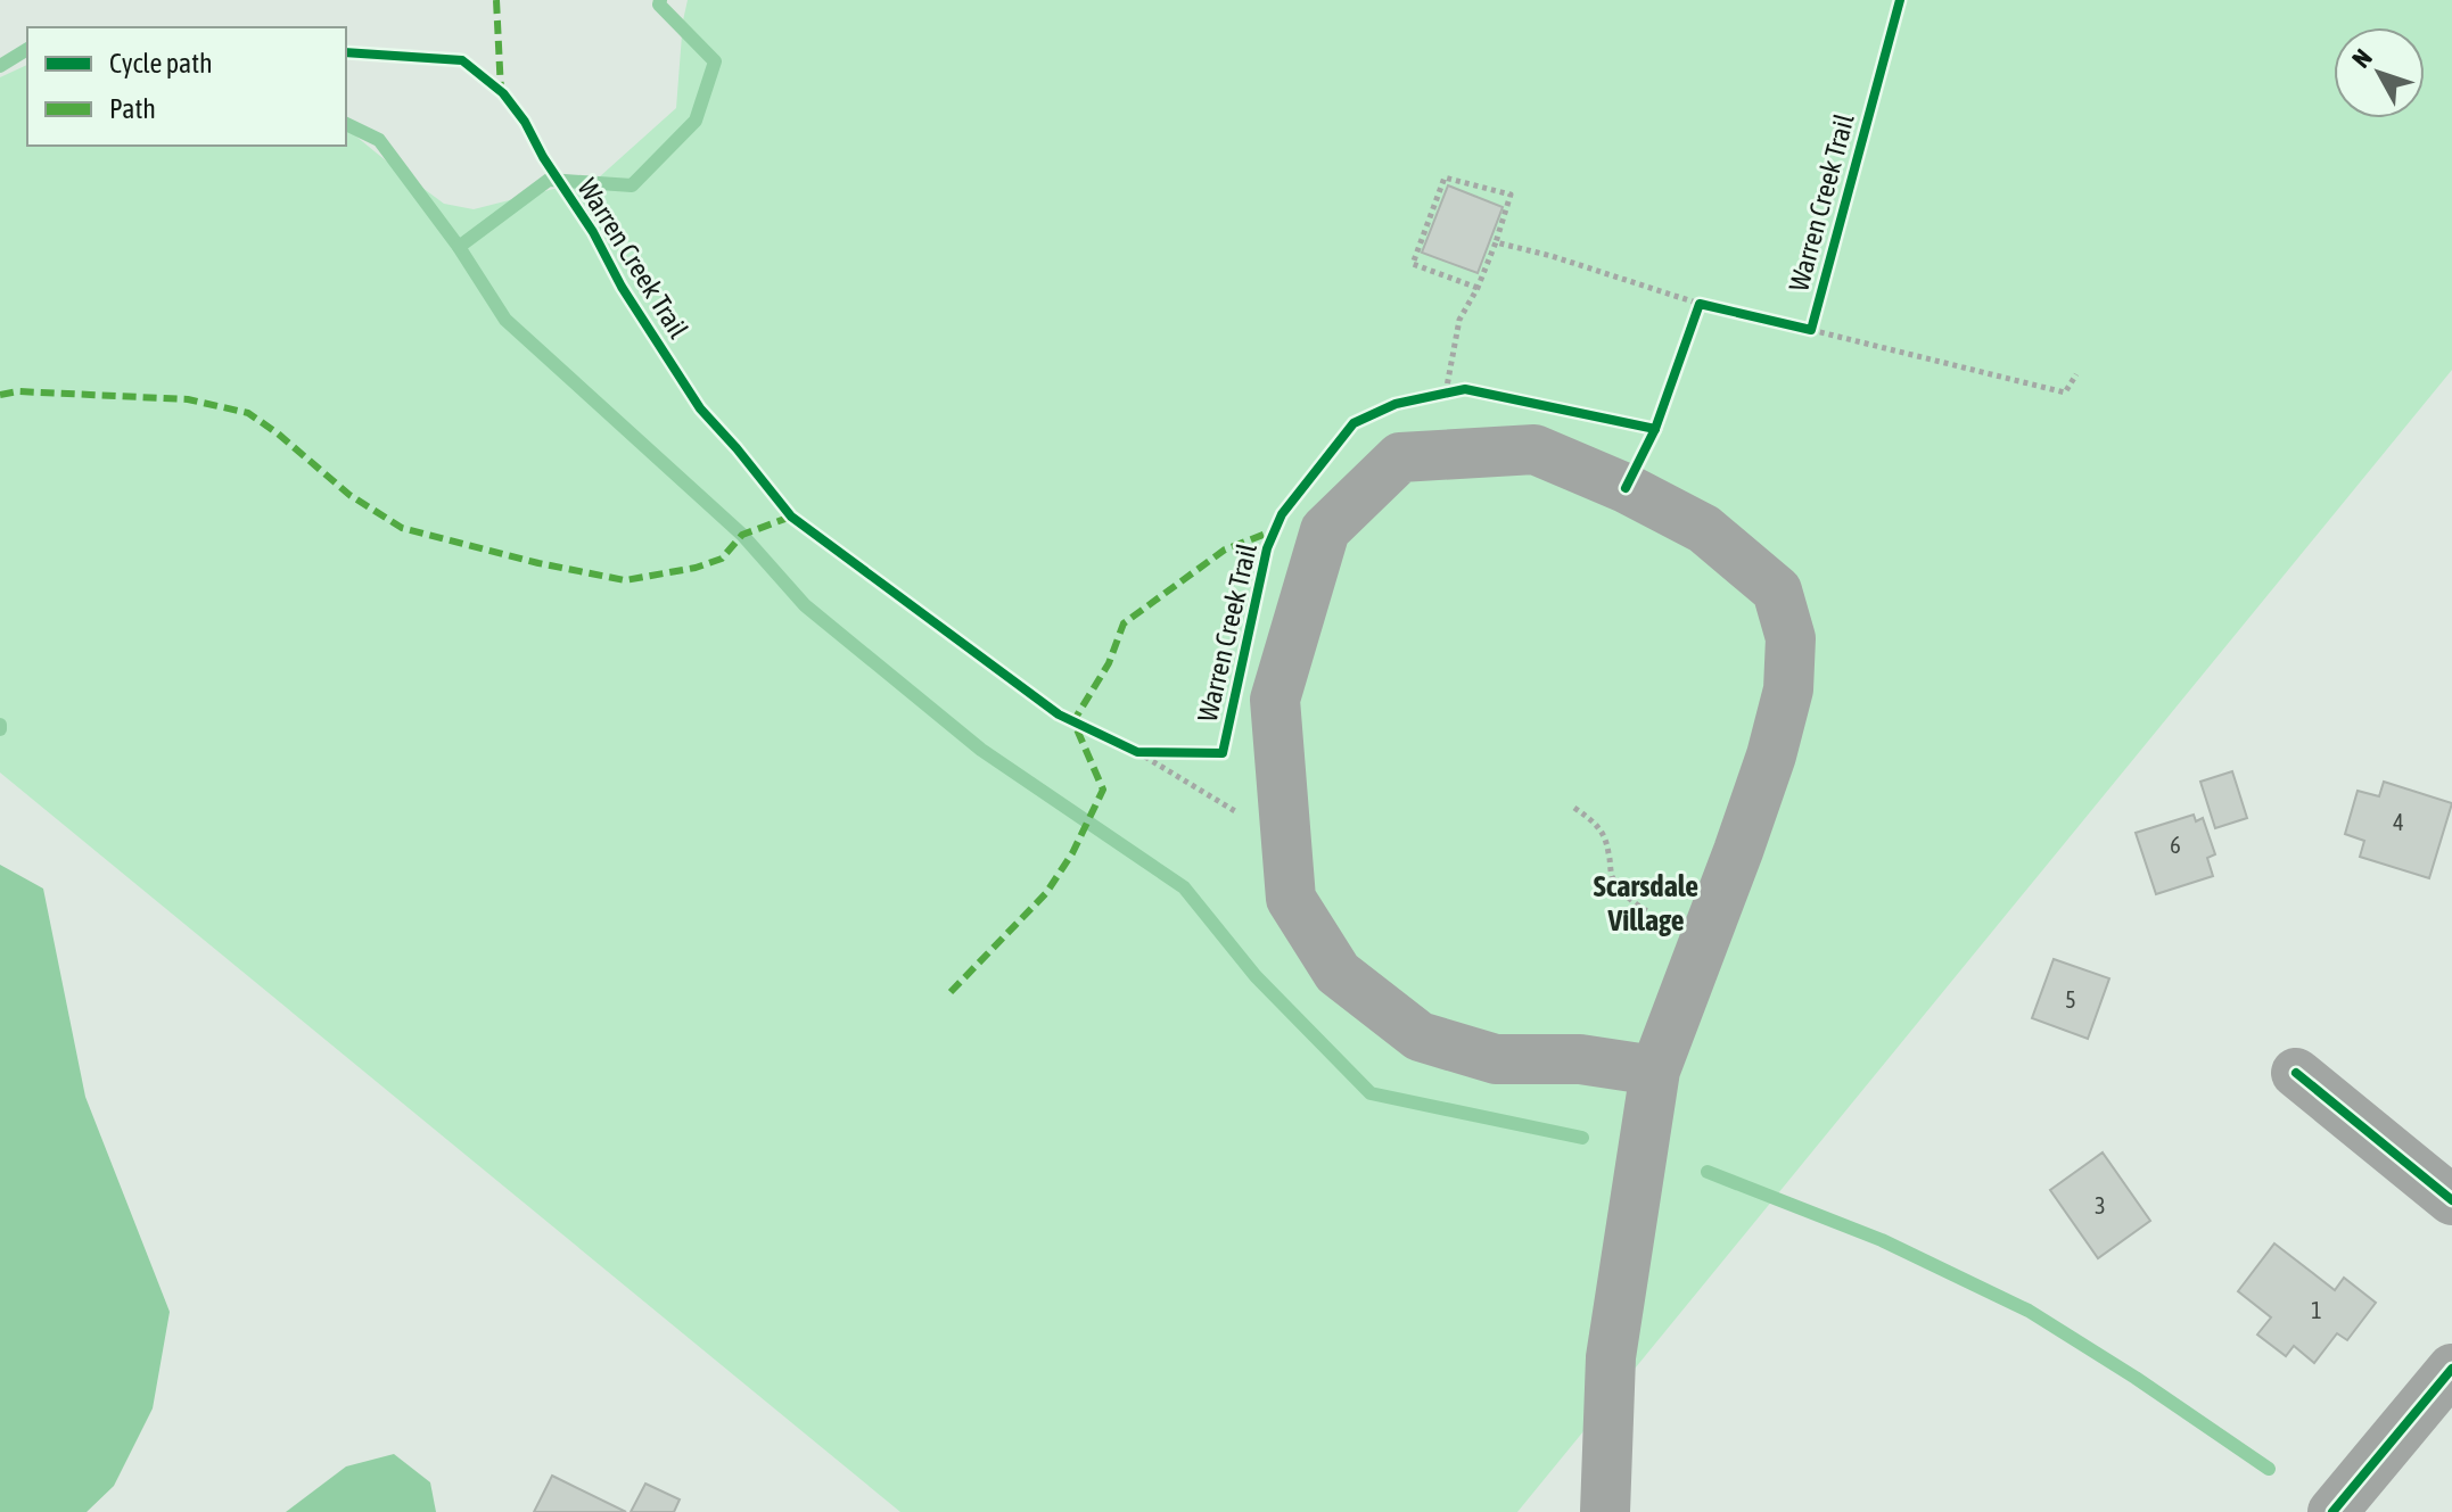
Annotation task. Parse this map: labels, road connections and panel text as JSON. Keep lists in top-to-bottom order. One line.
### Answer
{"streets":{"cycle path":["Warren Creek Trail"]},"districts":["Scarsdale Village"],"house_numbers":["4","6","5","3","1"],"legend":["Cycle path","Path"],"north":"top left"}
